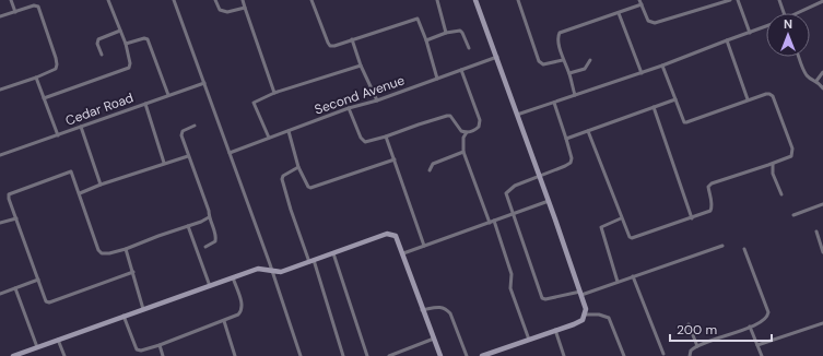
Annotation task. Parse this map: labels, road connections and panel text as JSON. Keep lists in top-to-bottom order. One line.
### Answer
{"streets":{"street":["Second Avenue","Cedar Road"]},"scale_bar":"200 m","north":"top"}
